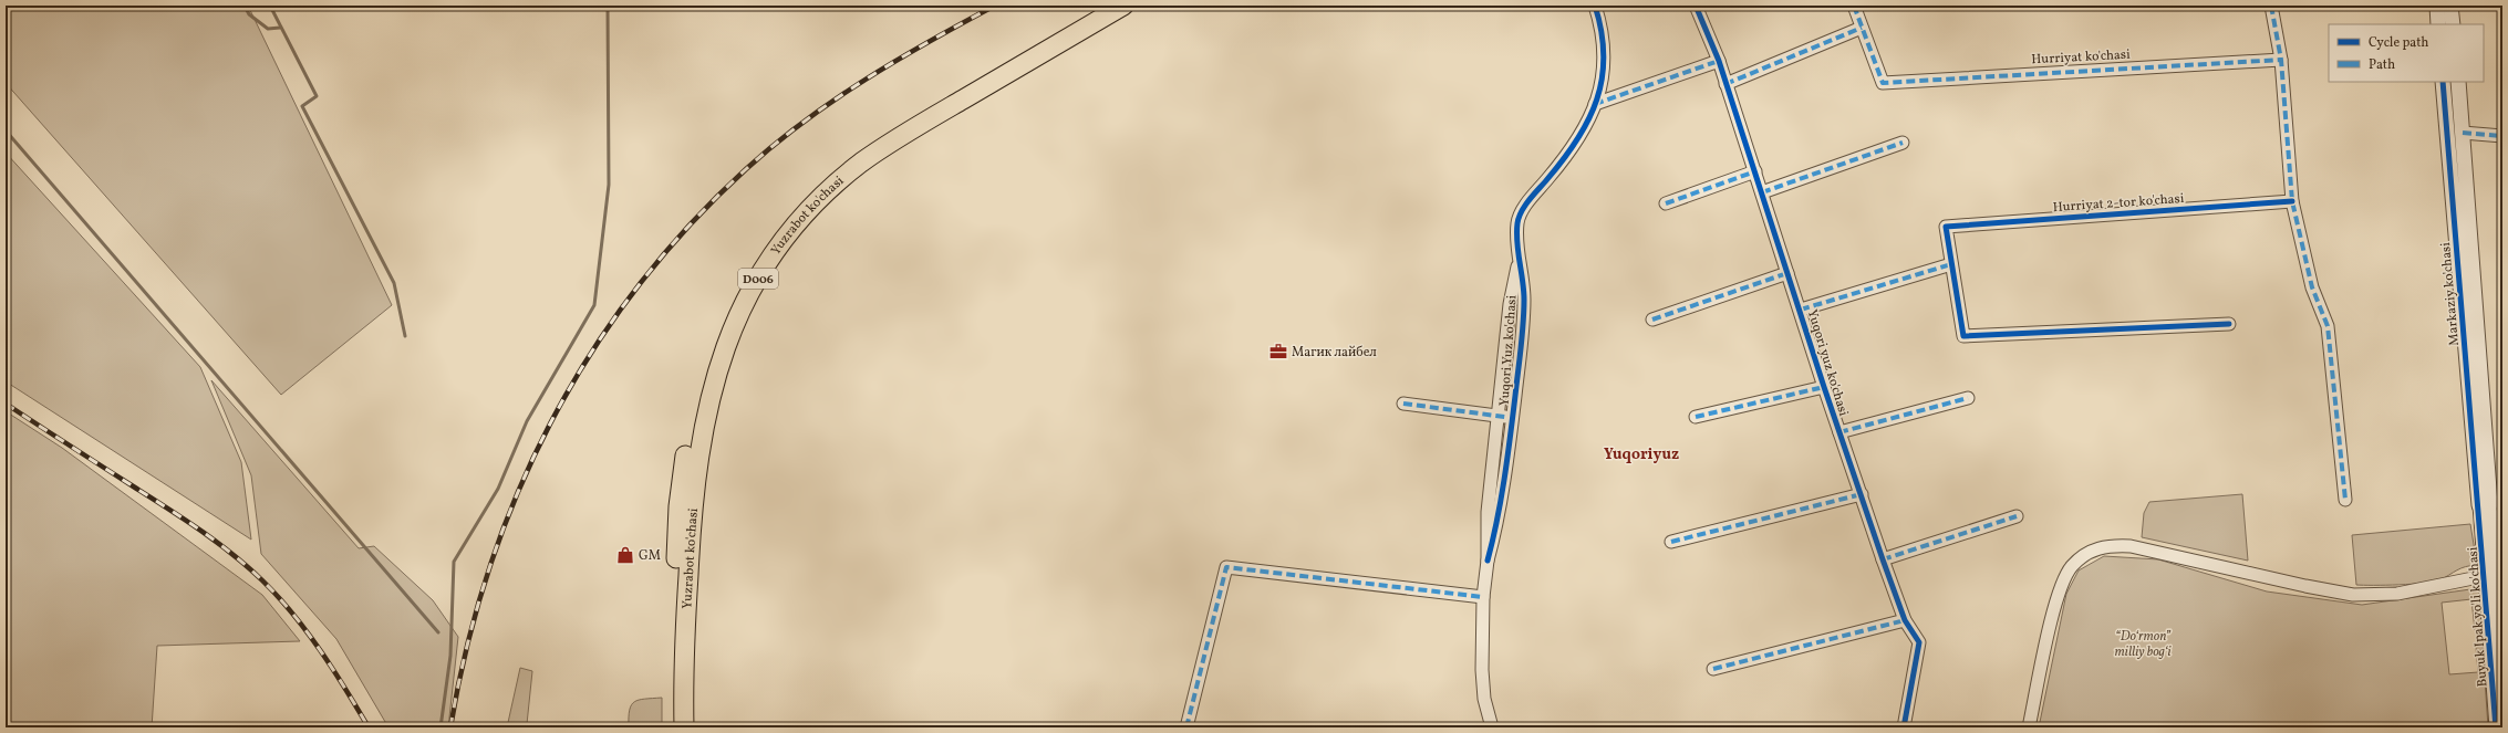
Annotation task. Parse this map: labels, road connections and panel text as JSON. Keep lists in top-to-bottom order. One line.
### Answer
{"streets":{"main road":["Yuzrabot ko'chasi","D006"],"street":["Hurriyat ko'chasi","Hurriyat 2-tor ko'chasi","Markaziy ko'chasi","Yuqori Yuz ko'chasi","Yuqori yuz ko'chasi","Buyuk Ipak yo'li ko'chasi"]},"crossings":[["Markaziy ko'chasi","Buyuk Ipak yo'li ko'chasi"]],"districts":["Yuqoriyuz"],"parks":["“Do‘rmon” milliy bog‘i"],"places":{"office":["Магик лайбел"],"shop":["GM"]},"legend":["Cycle path","Path"]}
